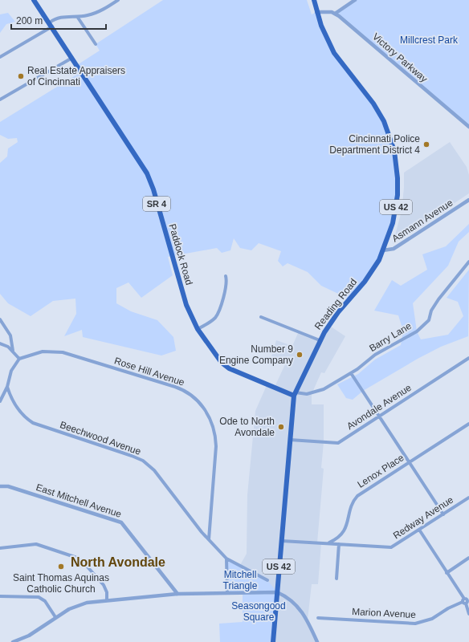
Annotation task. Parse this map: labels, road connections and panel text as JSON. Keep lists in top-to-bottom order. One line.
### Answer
{"streets":{"main road":["SR 4","US 42","Paddock Road","Reading Road"],"street":["Victory Parkway","Asmann Avenue","Barry Lane","Rose Hill Avenue","Avondale Avenue","Beechwood Avenue","Lenox Place","East Mitchell Avenue","Redway Avenue","Marion Avenue"]},"crossings":[["Asmann Avenue","Reading Road"],["Paddock Road","Reading Road"],["Paddock Road","Barry Lane"],["Reading Road","Barry Lane"],["Reading Road","Avondale Avenue"],["Rose Hill Avenue","Beechwood Avenue"],["Lenox Place","Redway Avenue"]],"districts":["North Avondale"],"parks":["Millcrest Park","Mitchell Triangle","Seasongood Square"],"places":["Real Estate Appraisers of Cincinnati","Cincinnati Police Department District 4","Number 9 Engine Company","Ode to North Avondale","Saint Thomas Aquinas Catholic Church"],"scale_bar":"200 m"}
